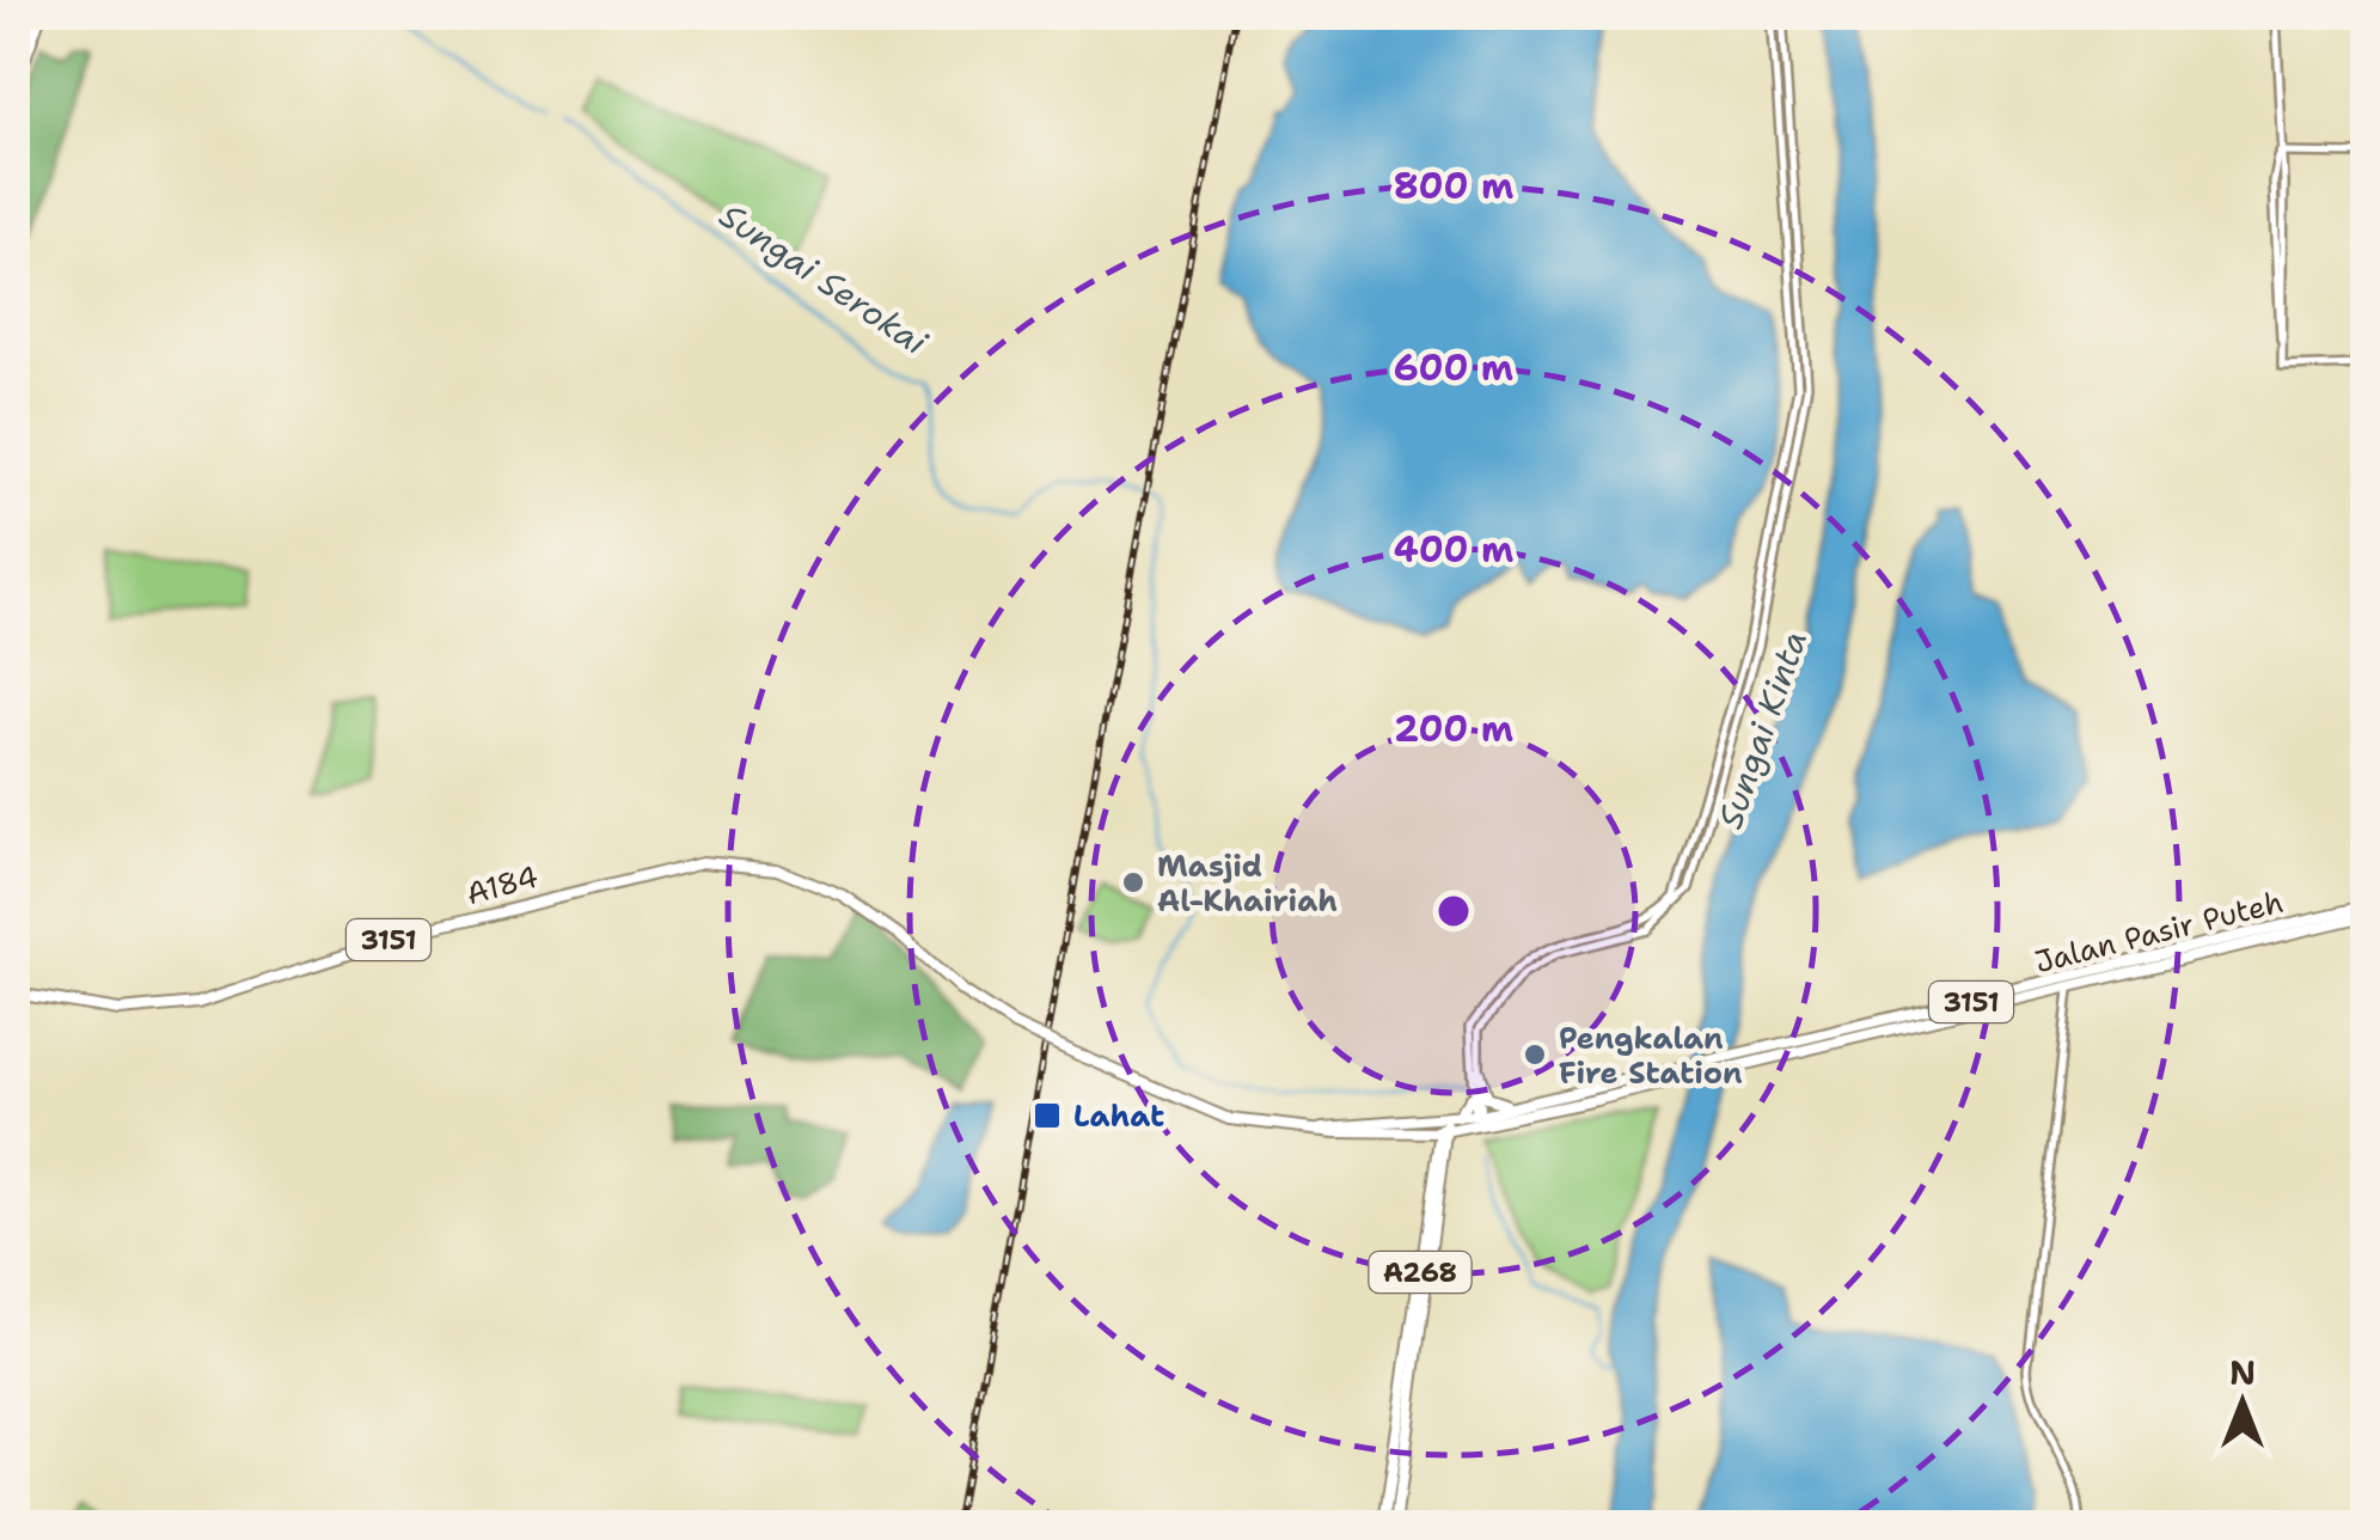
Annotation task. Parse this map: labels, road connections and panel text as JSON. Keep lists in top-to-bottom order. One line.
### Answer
{"streets":{"main road":["A184","Jalan Pasir Puteh","3151","A268"]},"crossings":[["A184","3151"],["Jalan Pasir Puteh","3151"],["3151","A268"]],"water":["Sungai Serokai","Sungai Kinta"],"places":{"other":["Masjid Al-Khairiah","Pengkalan Fire Station"],"transit":["Lahat"]},"north":"top","rings":["800 m","600 m","400 m","200 m"]}
